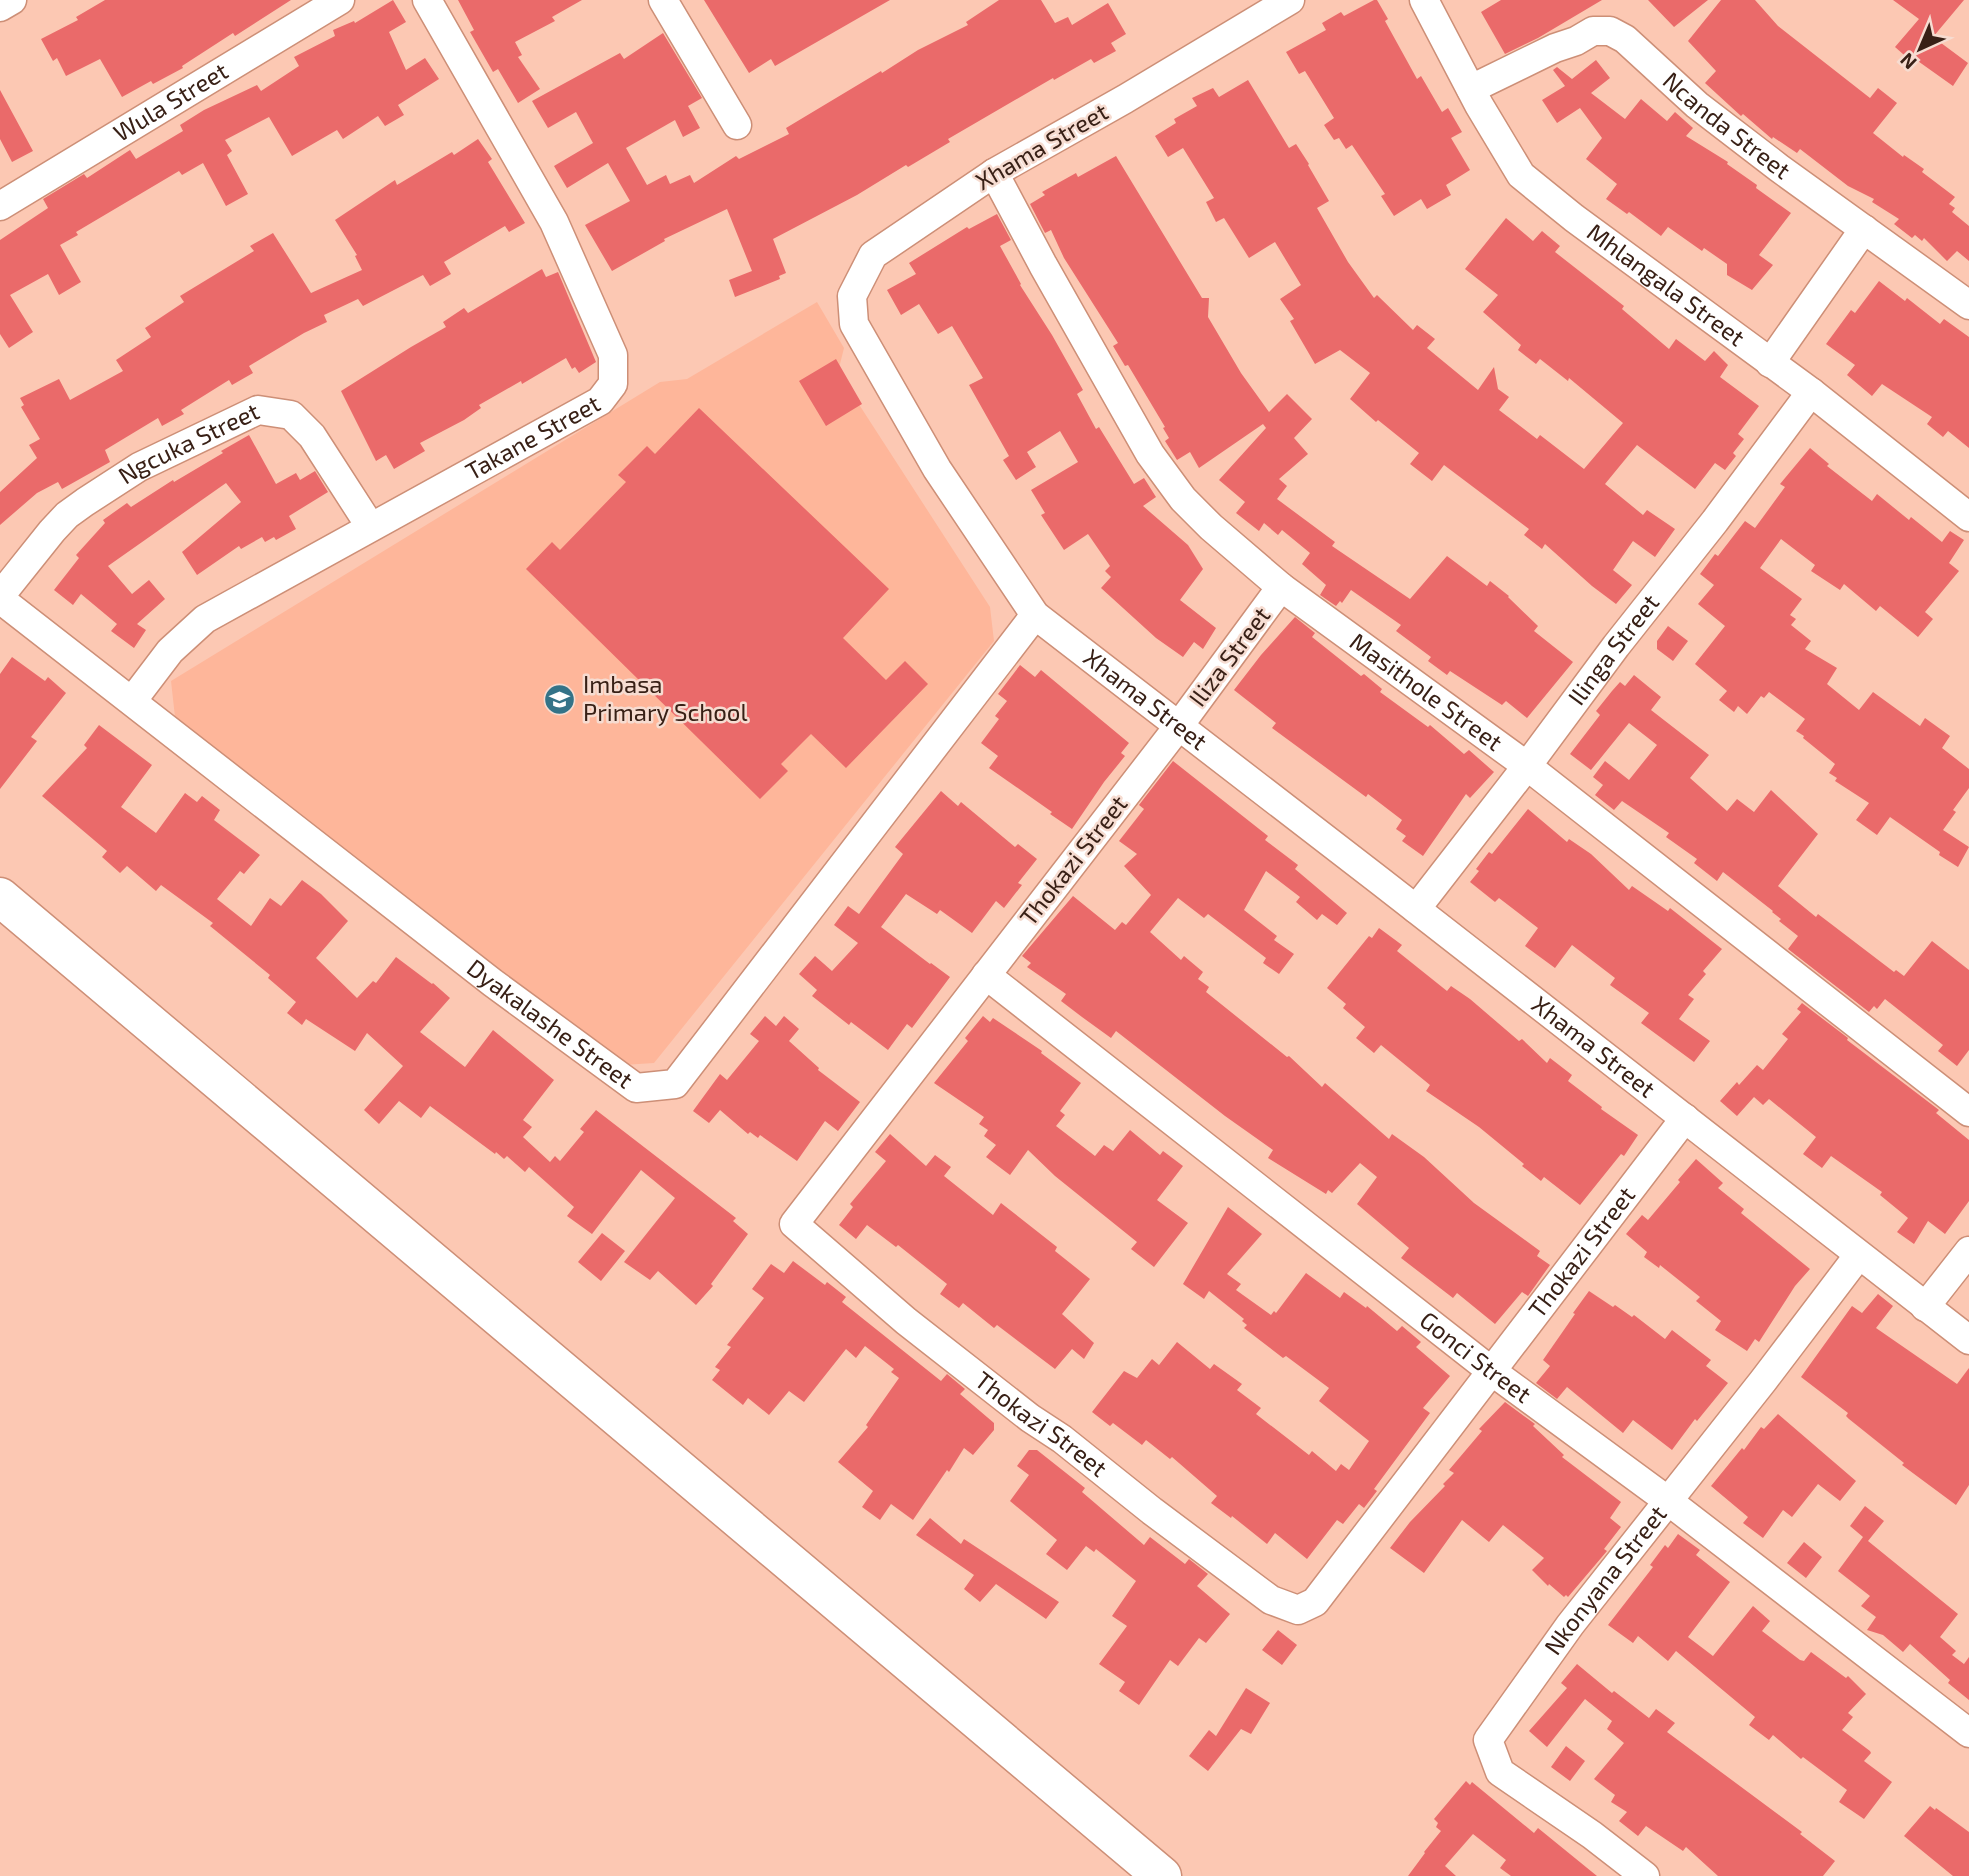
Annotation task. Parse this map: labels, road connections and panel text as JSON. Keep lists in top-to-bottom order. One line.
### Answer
{"streets":{"street":["Wula Street","Ncanda Street","Xhama Street","Mhlangala Street","Takane Street","Ngcuka Street","Ilinga Street","Iliza Street","Masithole Street","Thokazi Street","Dyakalashe Street","Gonci Street","Nkonyana Street"]},"crossings":[["Ncanda Street","Mhlangala Street"],["Xhama Street","Ilinga Street"],["Xhama Street","Iliza Street"],["Xhama Street","Masithole Street"],["Xhama Street","Thokazi Street"],["Xhama Street","Dyakalashe Street"],["Xhama Street","Nkonyana Street"],["Mhlangala Street","Ilinga Street"],["Takane Street","Ngcuka Street"],["Takane Street","Dyakalashe Street"],["Ngcuka Street","Dyakalashe Street"],["Ilinga Street","Masithole Street"],["Iliza Street","Masithole Street"],["Iliza Street","Thokazi Street"],["Thokazi Street","Gonci Street"],["Gonci Street","Nkonyana Street"]],"places":{"school or university":["Imbasa Primary School"]},"north":"bottom left"}
